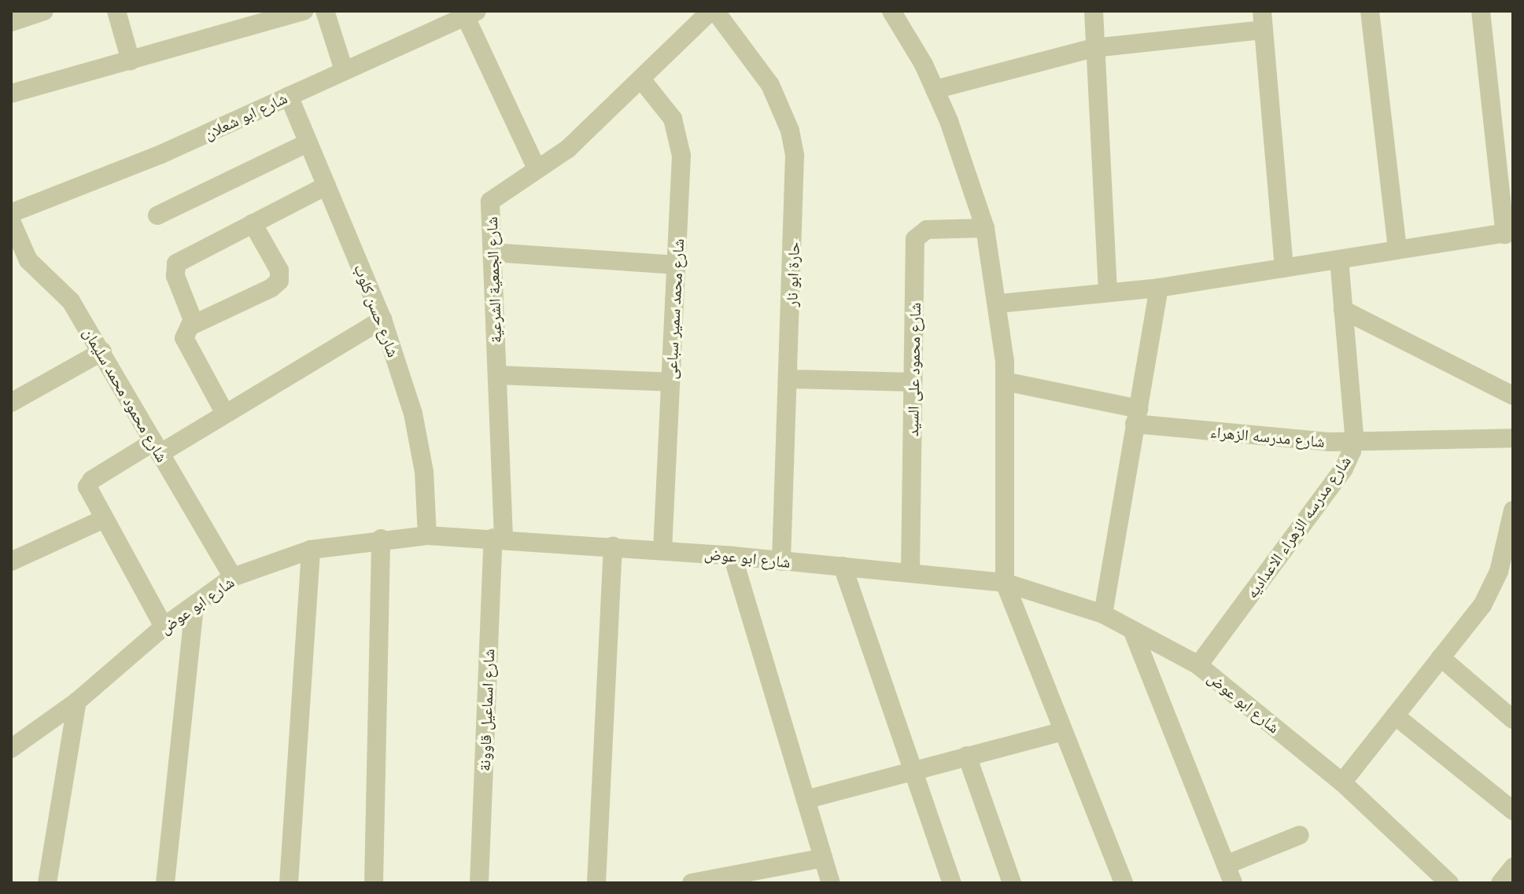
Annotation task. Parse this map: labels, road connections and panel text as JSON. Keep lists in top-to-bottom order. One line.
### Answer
{"streets":{"street":["شارع ابو شعلان","حارة ابو نار","شارع الجمعية الشرعية","شارع محمد سمير سباعى","شارع حسن كلوب","شارع محمود على السيد","شارع محمود محمد سليمان","شارع مدرسه الزهراء","شارع مدرسه الزهراء الاعداديه","شارع ابو عوض","شارع اسماعيل قاوونة"]},"crossings":[["شارع ابو شعلان","شارع حسن كلوب"],["حارة ابو نار","شارع الجمعية الشرعية"],["حارة ابو نار","شارع ابو عوض"],["شارع الجمعية الشرعية","شارع محمد سمير سباعى"],["شارع الجمعية الشرعية","شارع ابو عوض"],["شارع الجمعية الشرعية","شارع اسماعيل قاوونة"],["شارع محمد سمير سباعى","شارع ابو عوض"],["شارع حسن كلوب","شارع ابو عوض"],["شارع محمود على السيد","شارع ابو عوض"],["شارع محمود محمد سليمان","شارع ابو عوض"],["شارع مدرسه الزهراء","شارع مدرسه الزهراء الاعداديه"],["شارع مدرسه الزهراء الاعداديه","شارع ابو عوض"],["شارع ابو عوض","شارع اسماعيل قاوونة"]]}
